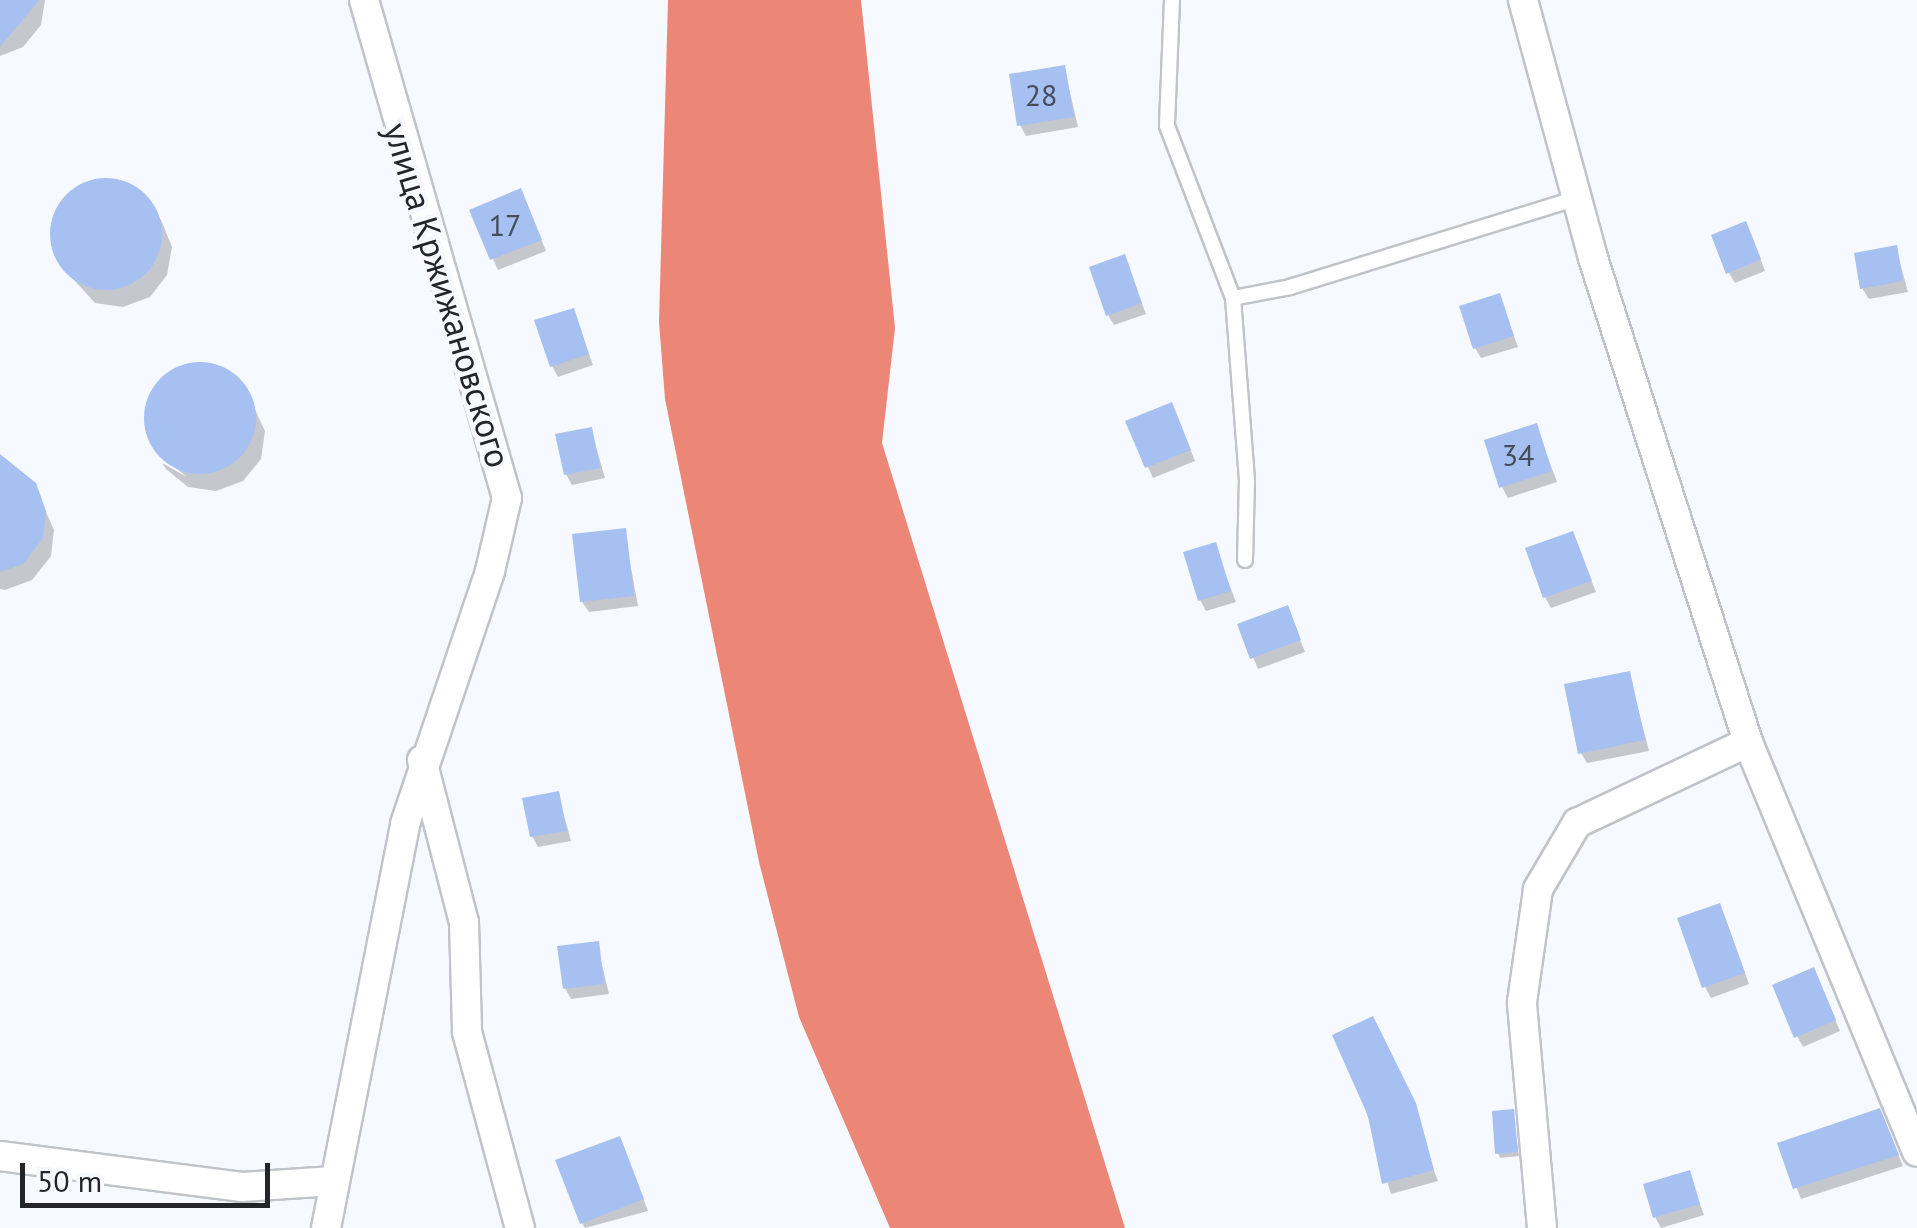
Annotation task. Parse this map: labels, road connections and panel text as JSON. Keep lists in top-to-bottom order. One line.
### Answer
{"streets":{"street":["улица Кржижановского"]},"house_numbers":["28","17","34"],"scale_bar":"50 m"}
